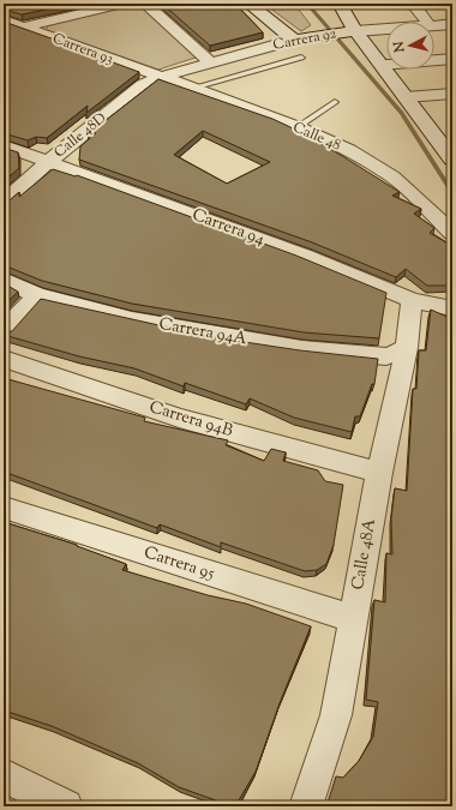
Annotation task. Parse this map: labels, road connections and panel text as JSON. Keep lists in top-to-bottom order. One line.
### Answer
{"streets":{"street":["Carrera 92","Carrera 93","Calle 48D","Calle 48","Carrera 94","Carrera 94A","Carrera 94B","Calle 48A","Carrera 95"]},"crossings":[["Carrera 92","Carrera 93"],["Carrera 92","Calle 48D"],["Carrera 92","Calle 48"],["Carrera 93","Calle 48D"],["Carrera 93","Calle 48"],["Calle 48D","Calle 48"],["Calle 48D","Carrera 94"],["Carrera 94","Calle 48A"],["Carrera 94A","Calle 48A"],["Carrera 94B","Calle 48A"],["Calle 48A","Carrera 95"]],"north":"left"}
